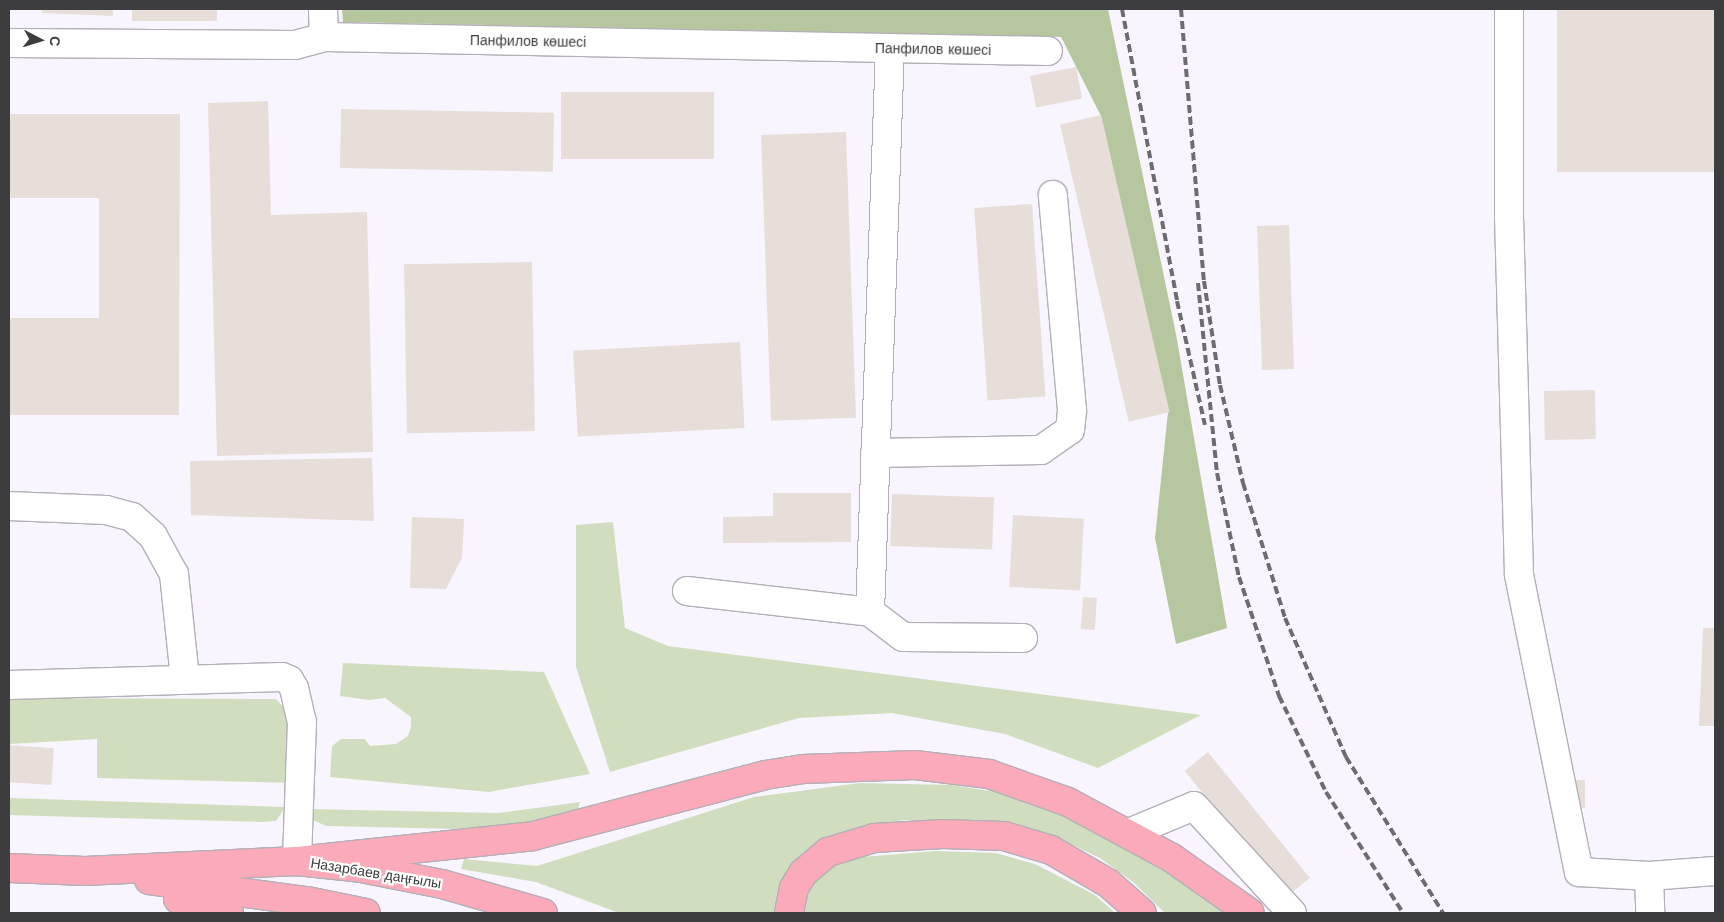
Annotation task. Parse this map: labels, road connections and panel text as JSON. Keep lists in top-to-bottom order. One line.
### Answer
{"streets":{"main road":["Назарбаев даңғылы"],"street":["Панфилов көшесі"]},"north":"right"}
